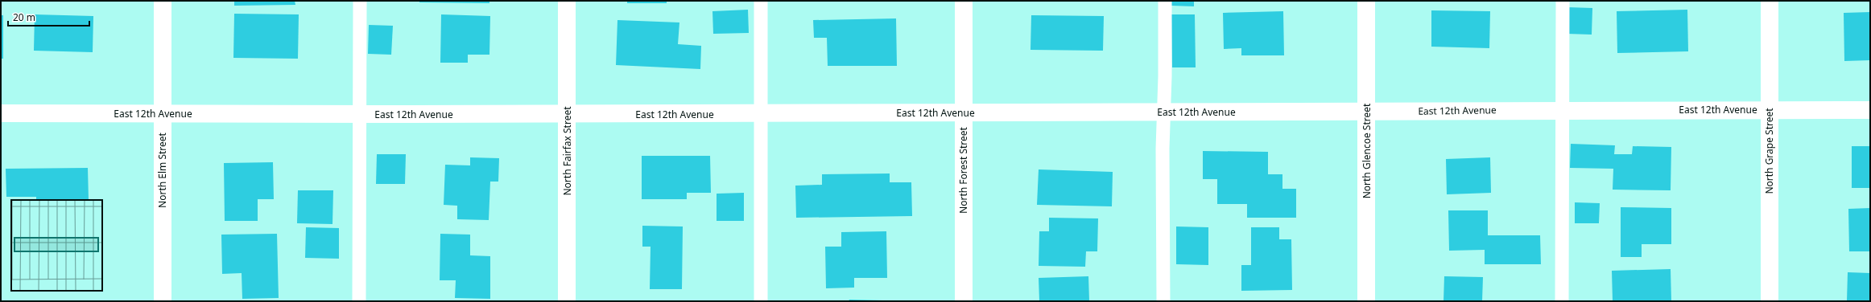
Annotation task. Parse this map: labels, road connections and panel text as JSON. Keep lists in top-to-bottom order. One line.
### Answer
{"streets":{"street":["East 12th Avenue","North Fairfax Street","North Glencoe Street","North Grape Street","North Elm Street","North Forest Street"]},"crossings":[["East 12th Avenue","North Fairfax Street"],["East 12th Avenue","North Glencoe Street"],["East 12th Avenue","North Grape Street"],["East 12th Avenue","North Elm Street"],["East 12th Avenue","North Forest Street"]],"scale_bar":"20 m"}
